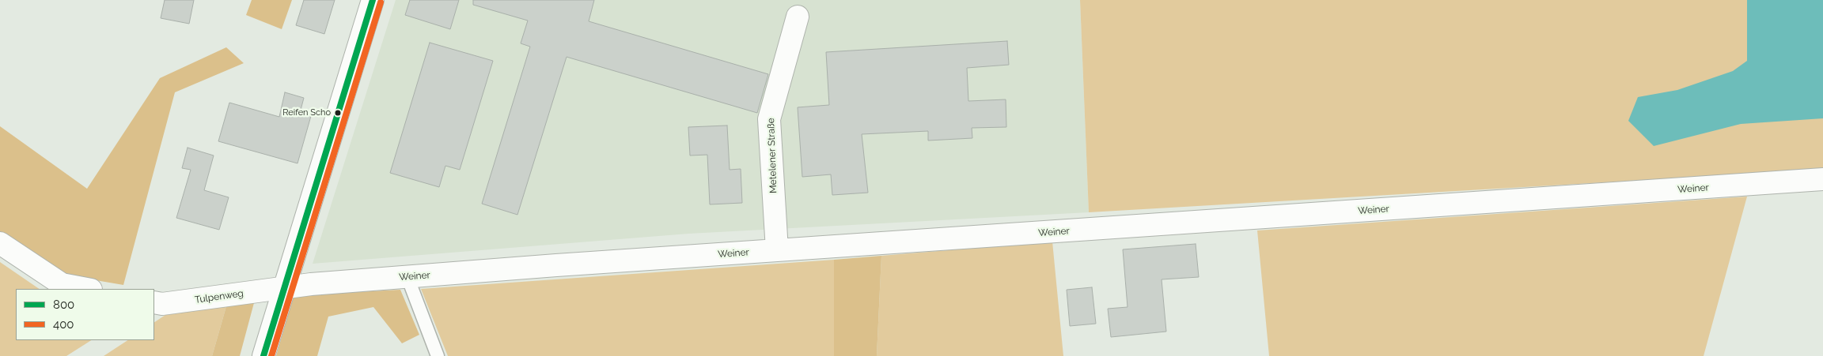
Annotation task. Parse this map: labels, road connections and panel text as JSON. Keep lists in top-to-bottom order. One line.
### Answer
{"streets":{"street":["Metelener Straße","Weiner","Tulpenweg"]},"crossings":[["Metelener Straße","Weiner"],["Weiner","Tulpenweg"]],"places":["Reifen Scho"],"lines":["transit line 800","transit line 400"],"legend":["800","400"]}
